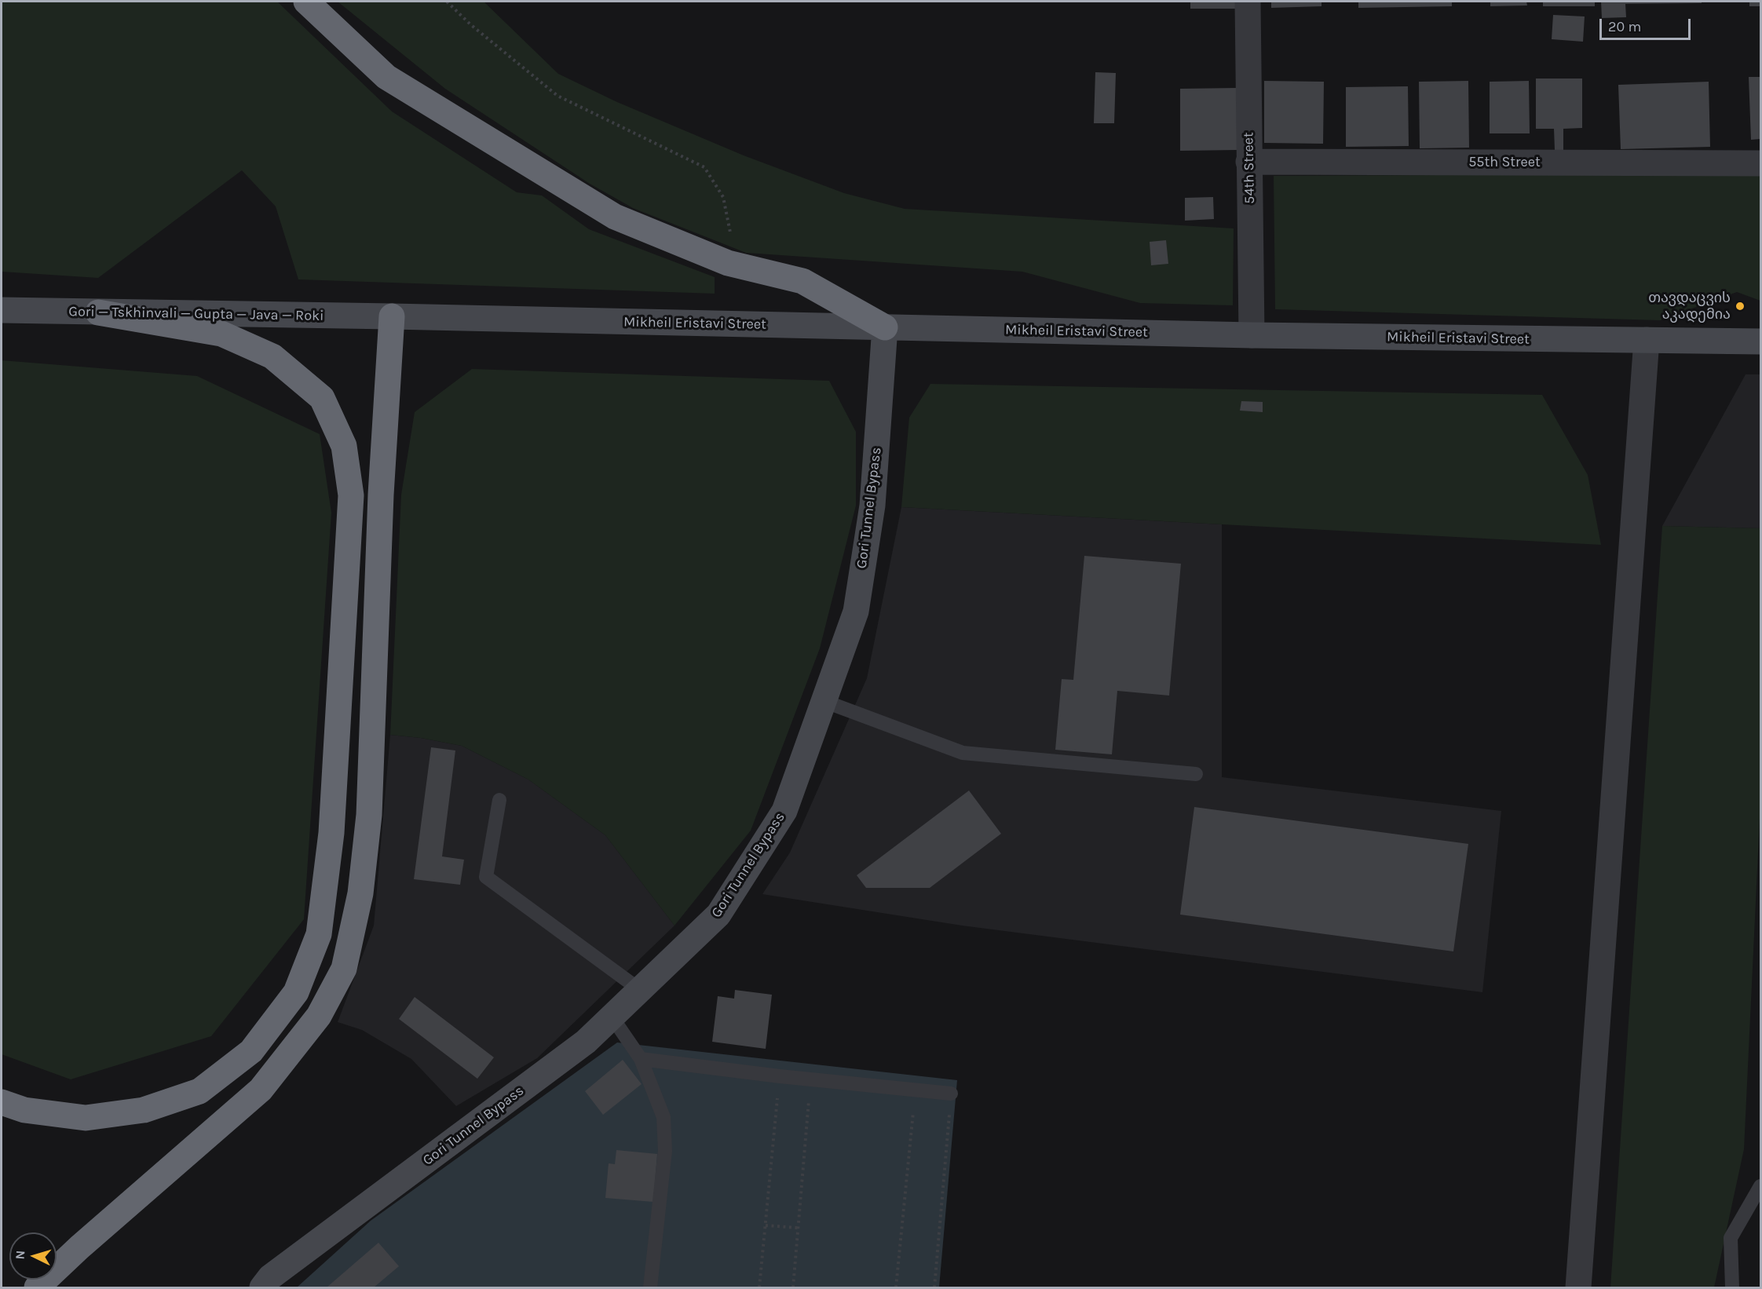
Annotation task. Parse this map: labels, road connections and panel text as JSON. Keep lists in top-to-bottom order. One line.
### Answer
{"streets":{"main road":["Gori — Tskhinvali — Gupta — Java — Roki","Mikheil Eristavi Street","Gori Tunnel Bypass"],"street":["55th Street","54th Street"]},"crossings":[["55th Street","54th Street"],["54th Street","Mikheil Eristavi Street"],["Gori — Tskhinvali — Gupta — Java — Roki","Mikheil Eristavi Street"],["Mikheil Eristavi Street","Gori Tunnel Bypass"]],"places":["თავდაცვის აკადემია"],"scale_bar":"20 m","north":"left"}
